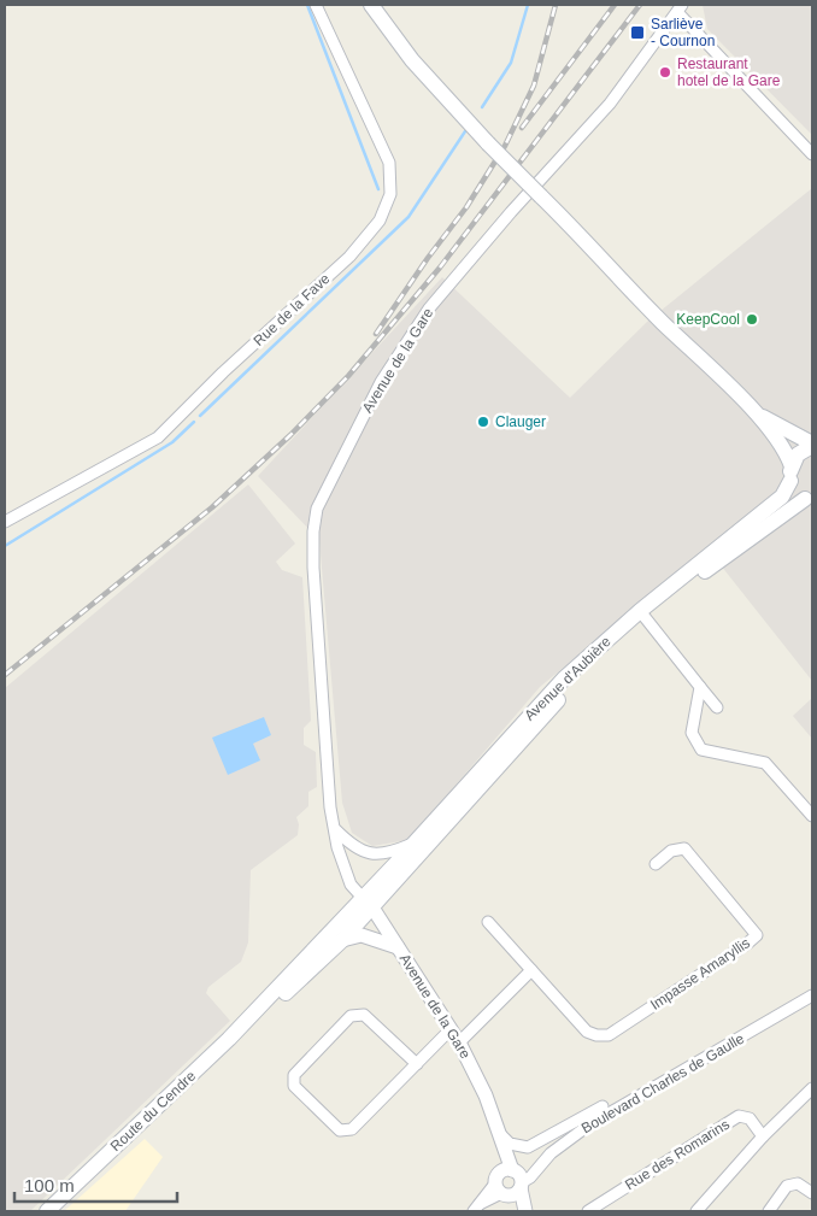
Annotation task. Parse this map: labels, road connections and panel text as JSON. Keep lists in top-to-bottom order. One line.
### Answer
{"streets":{"main road":["Avenue d'Aubière","Route du Cendre"],"street":["Rue de la Fave","Avenue de la Gare","Impasse Amaryllis","Boulevard Charles de Gaulle","Rue des Romarins"]},"crossings":[["Avenue de la Gare","Avenue d'Aubière"],["Avenue de la Gare","Boulevard Charles de Gaulle"],["Avenue de la Gare","Route du Cendre"],["Avenue d'Aubière","Route du Cendre"]],"places":{"transit":["Sarliève - Cournon"],"other":["Restaurant hotel de la Gare","KeepCool","Clauger"]},"scale_bar":"100 m"}
